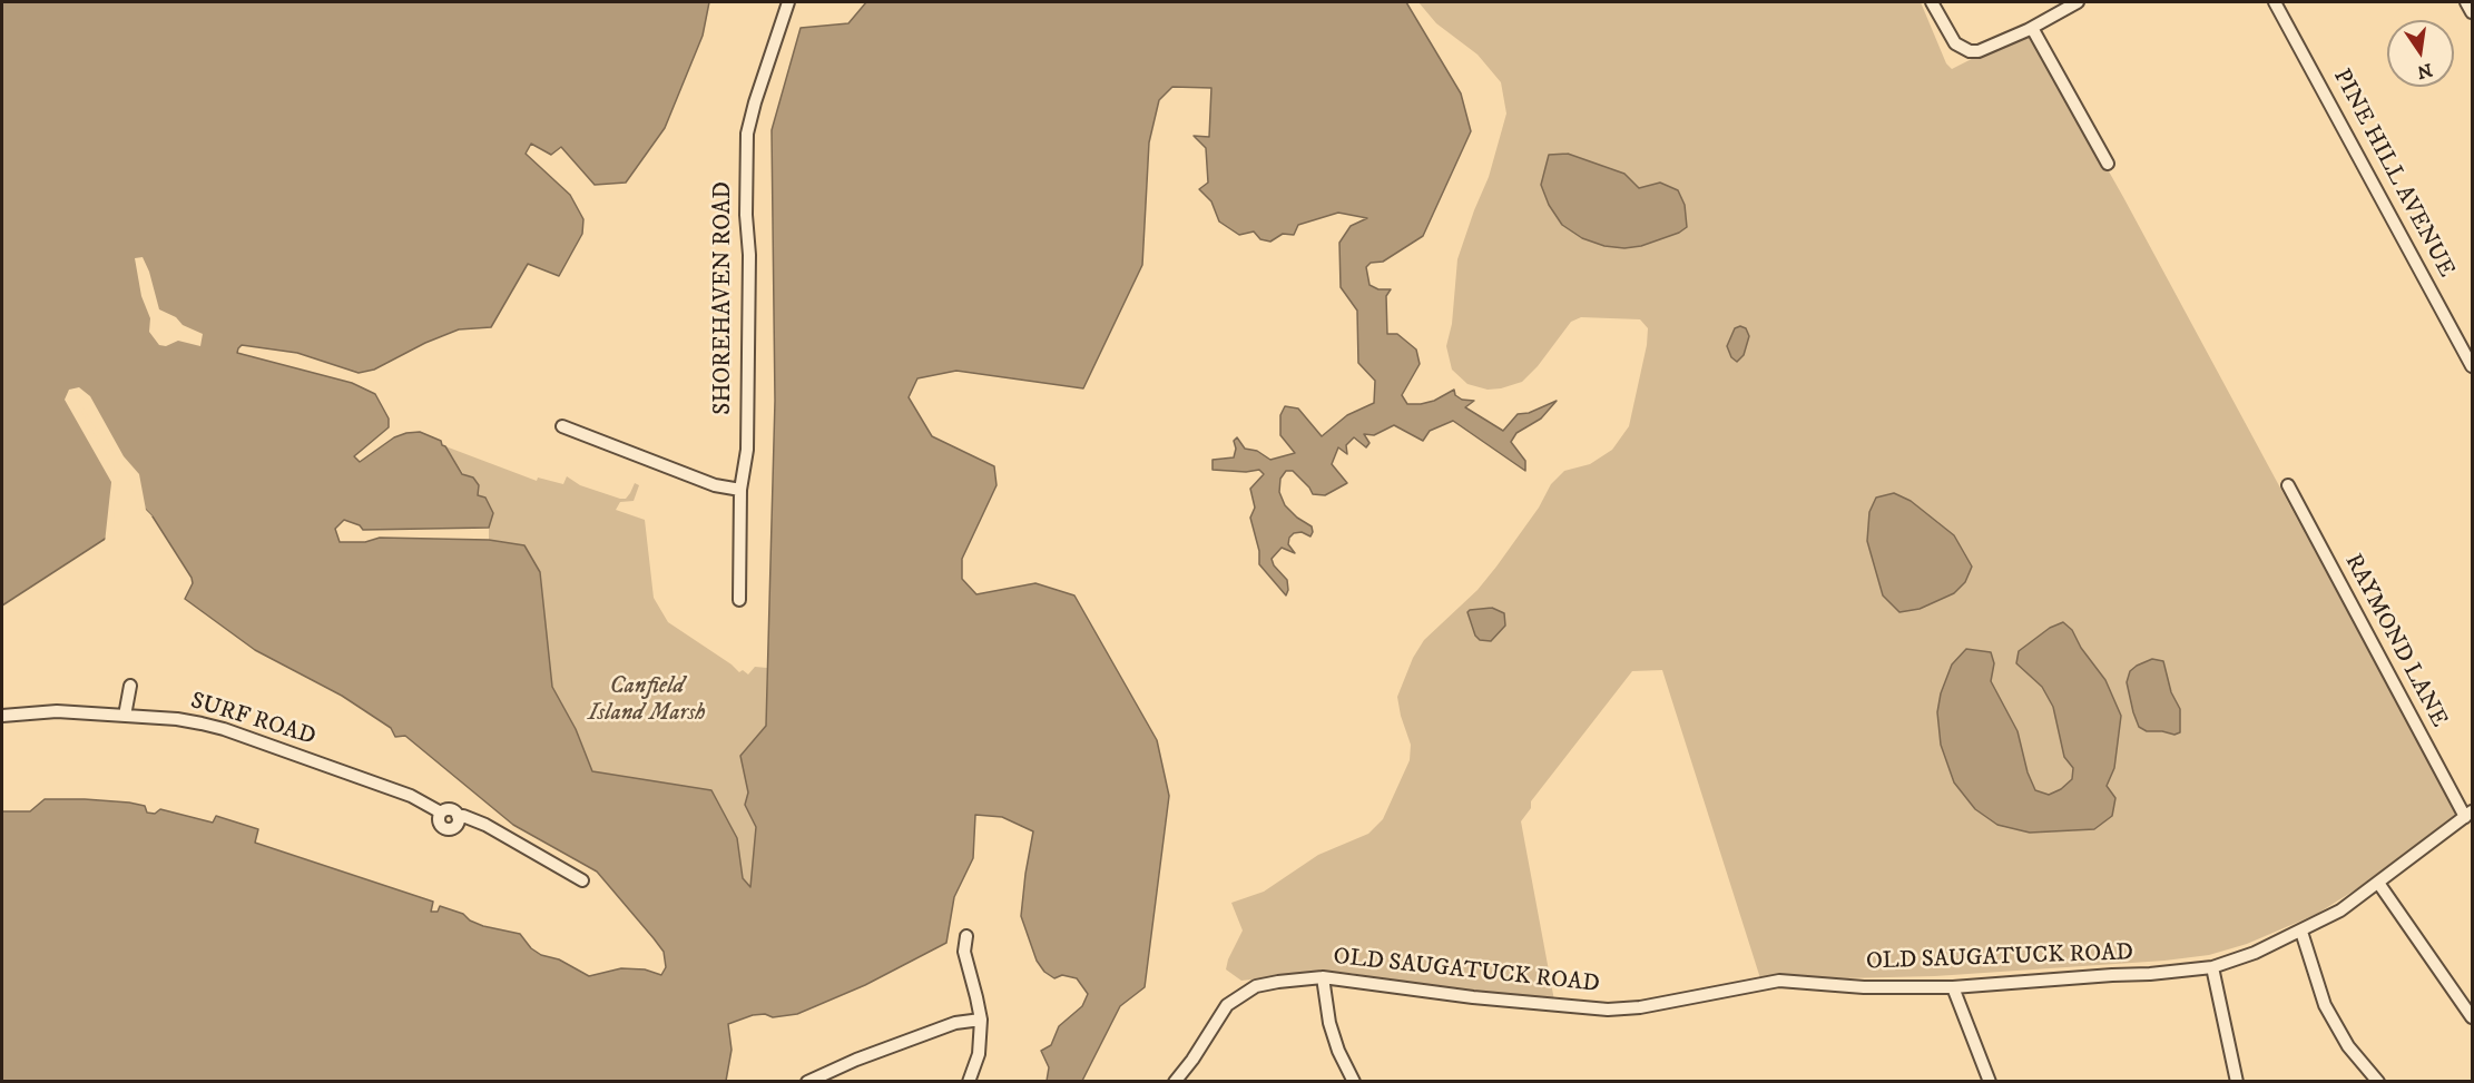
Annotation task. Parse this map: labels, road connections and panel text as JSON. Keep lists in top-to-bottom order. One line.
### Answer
{"streets":{"street":["PINE HILL AVENUE","SHOREHAVEN ROAD","RAYMOND LANE","SURF ROAD","OLD SAUGATUCK ROAD"]},"crossings":[["RAYMOND LANE","OLD SAUGATUCK ROAD"]],"parks":["Canfield Island Marsh"],"north":"bottom"}
